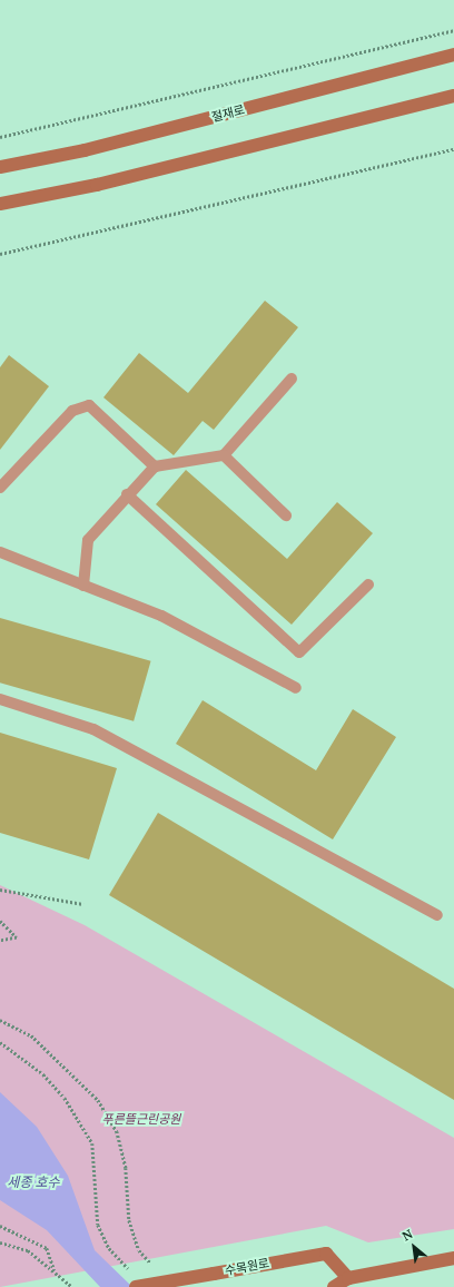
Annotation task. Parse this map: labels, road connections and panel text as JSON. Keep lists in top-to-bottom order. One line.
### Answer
{"streets":{"street":["절재로","수목원로"]},"water":["세종 호수"],"parks":["푸른뜰근린공원"],"north":"top left"}
